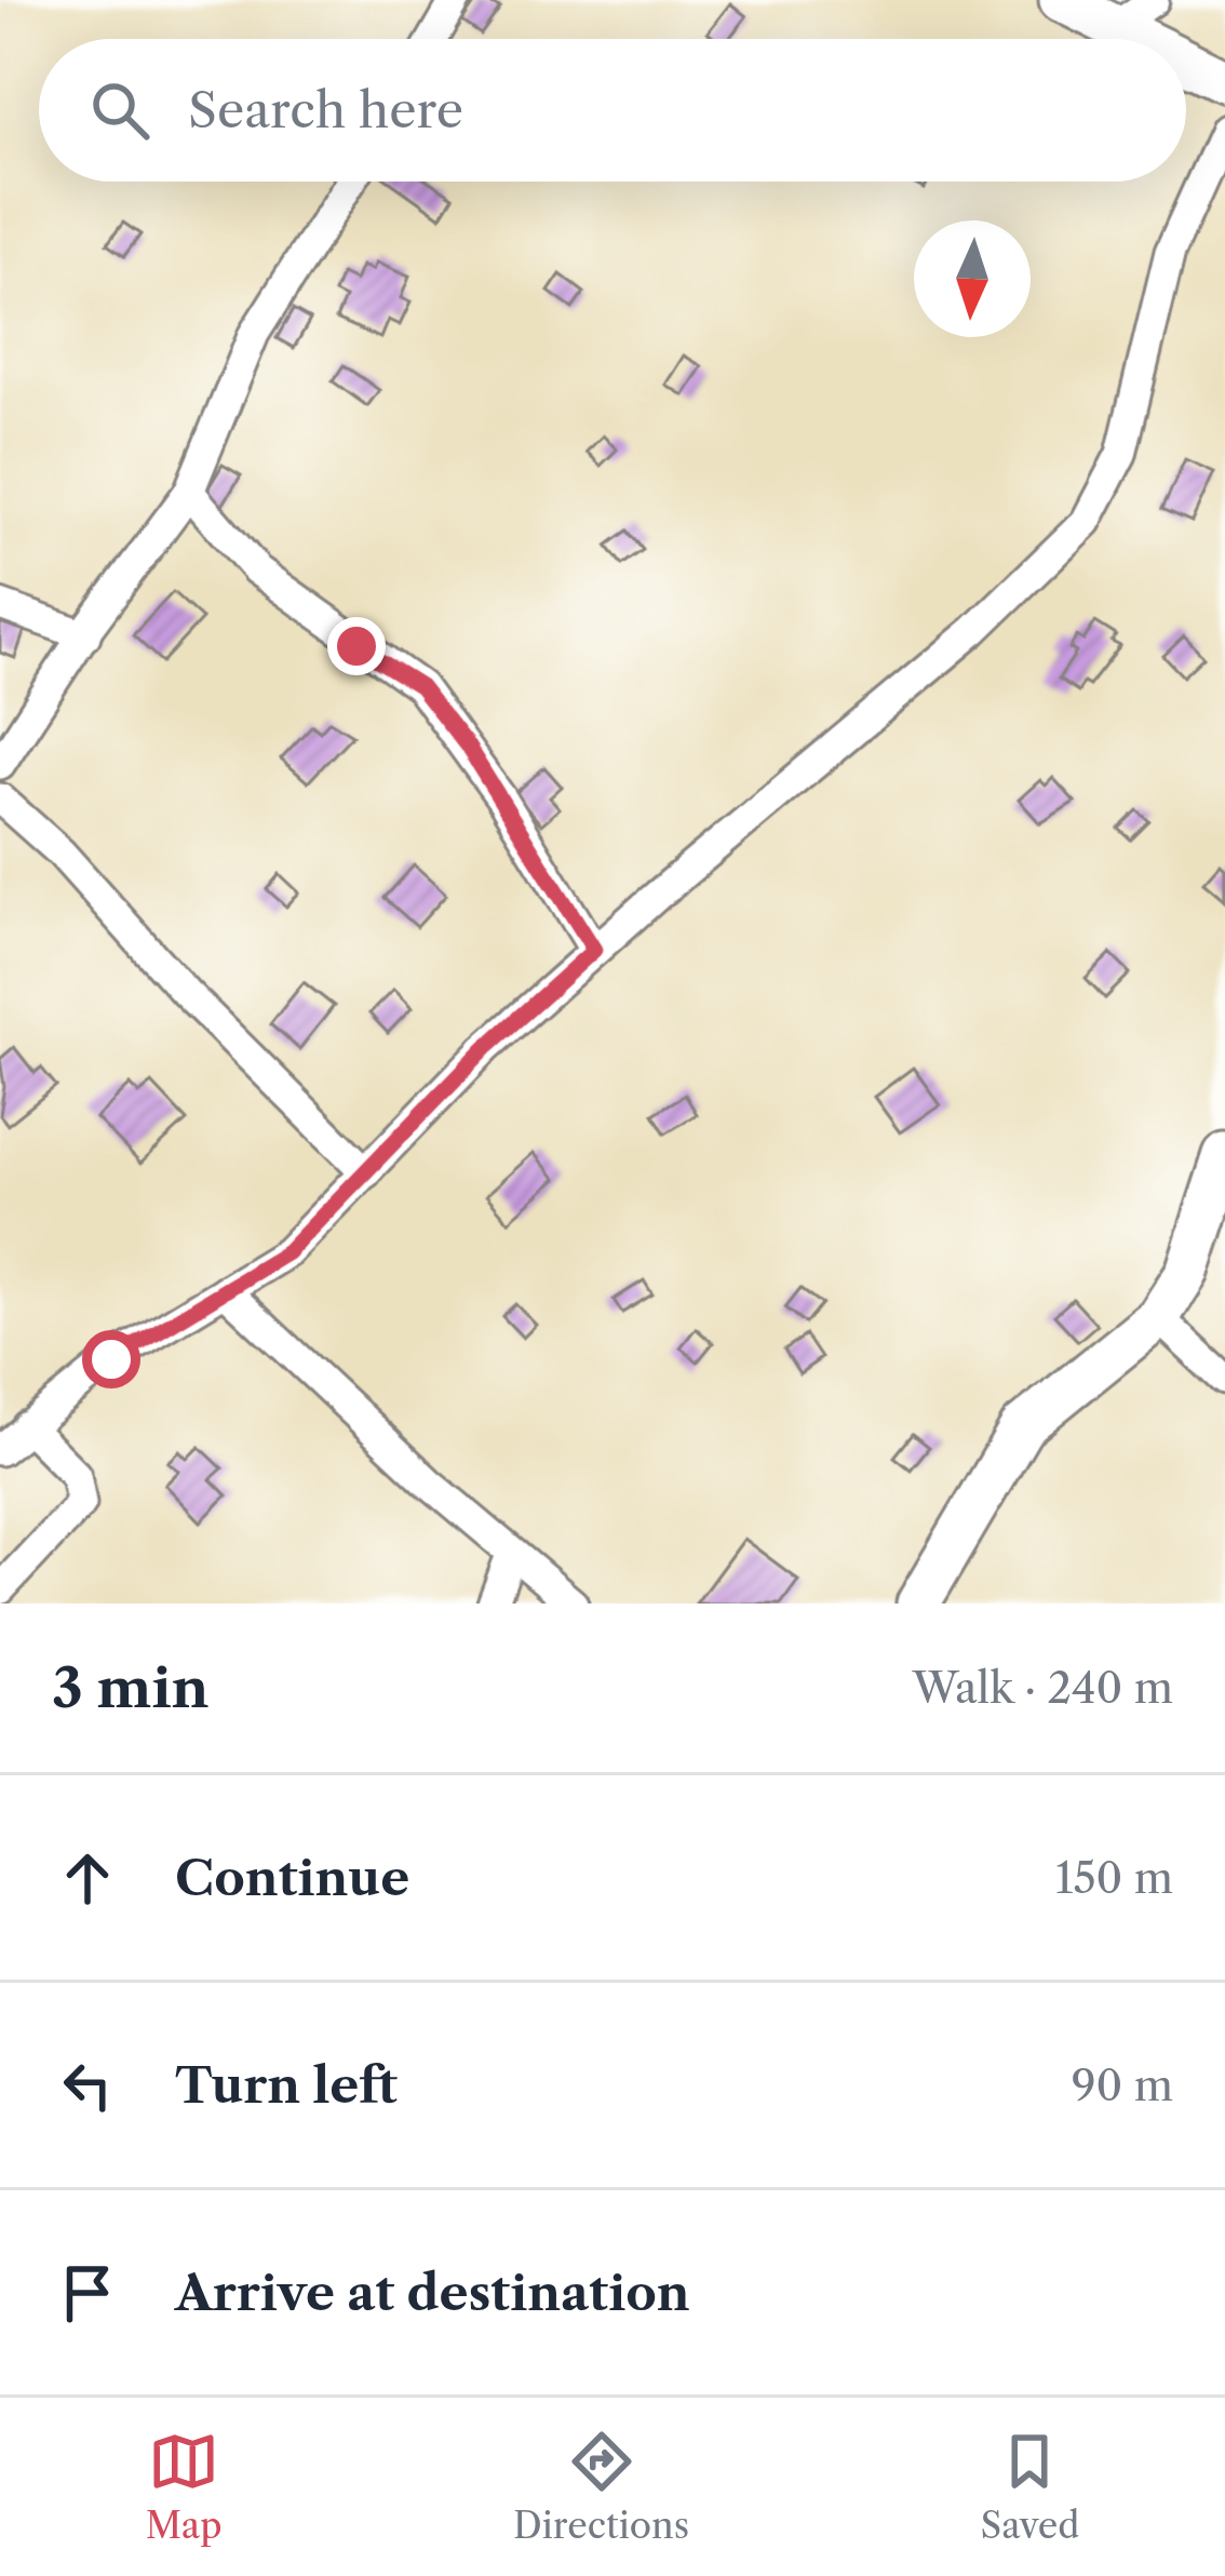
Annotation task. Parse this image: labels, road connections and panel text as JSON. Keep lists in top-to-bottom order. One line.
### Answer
{"north":"bottom","page":{"search":"Search here","heading":["3 min","Walk · 240 m"],"list":[["Continue","150 m"],["Turn left","90 m"],"Arrive at destination"],"nav":["Map","Directions","Saved"]}}
